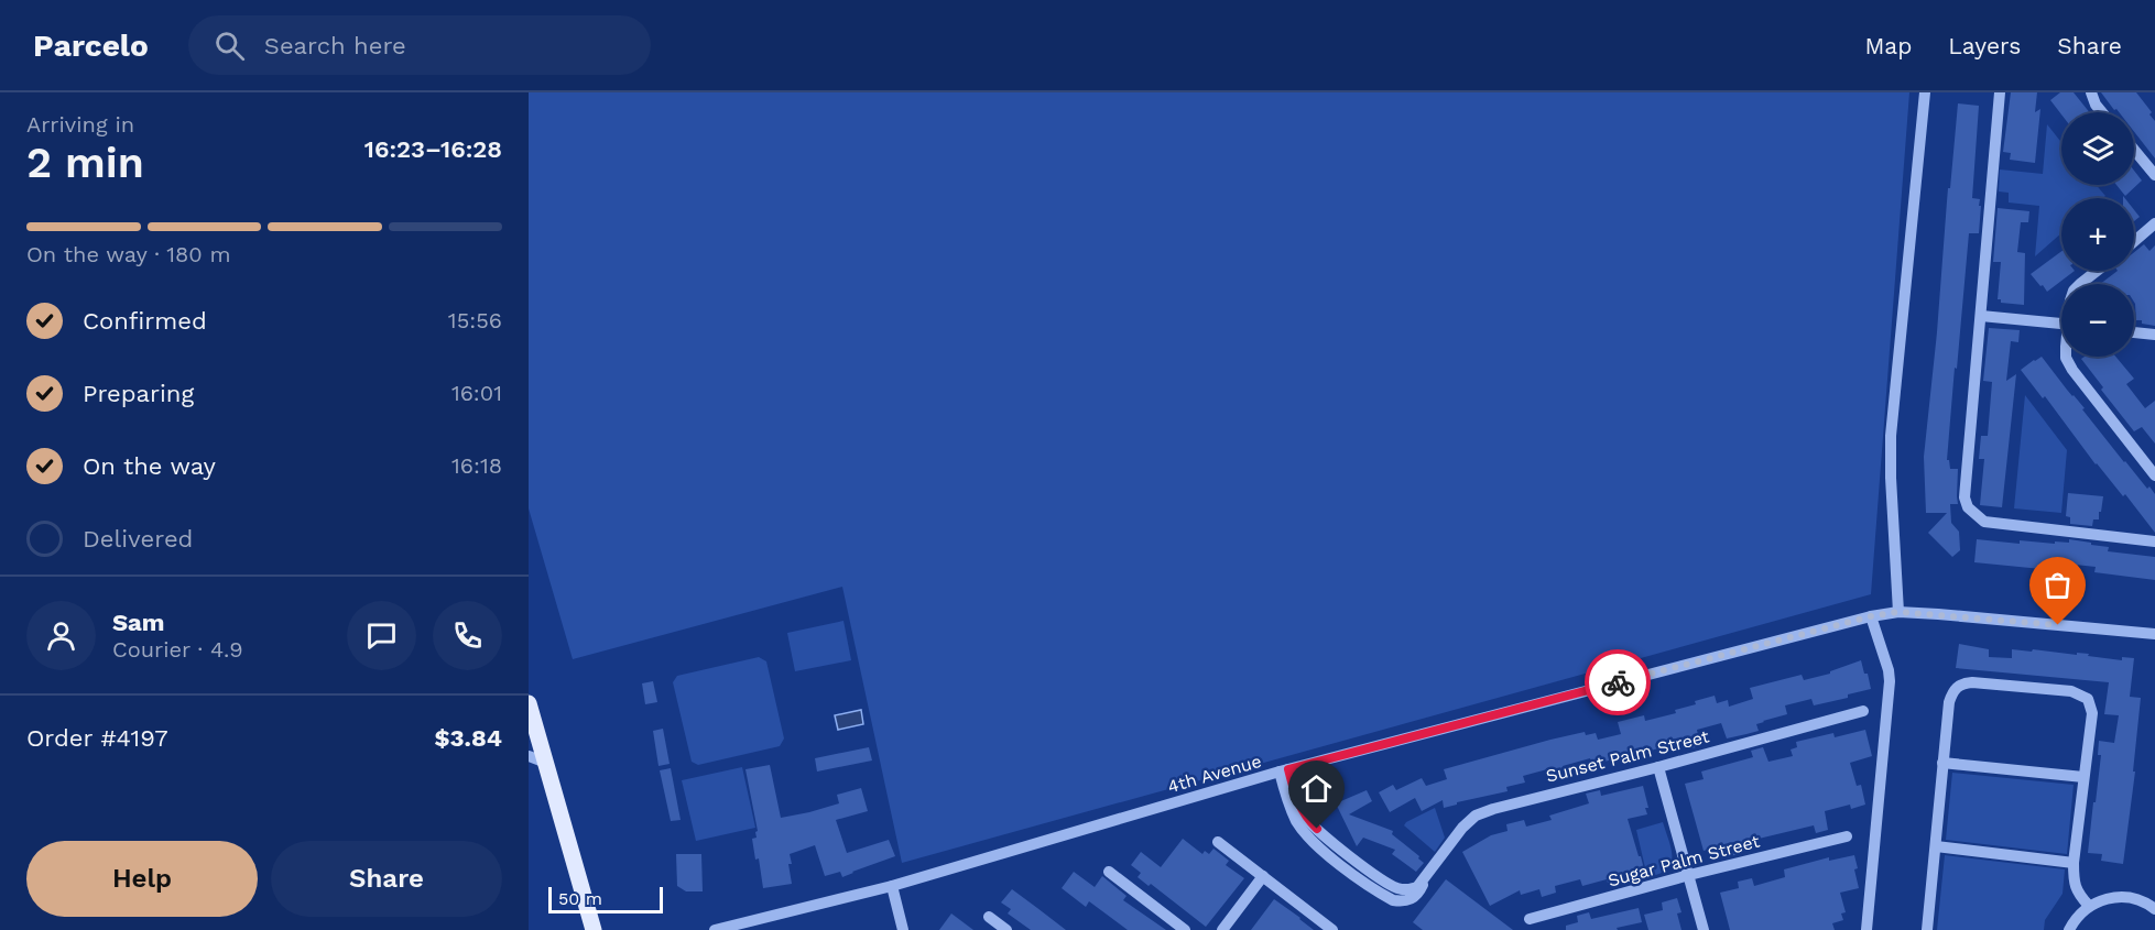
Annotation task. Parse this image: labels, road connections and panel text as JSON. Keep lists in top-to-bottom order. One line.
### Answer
{"streets":{"street":["Sunset Palm Street","4th Avenue","Sugar Palm Street"]},"crossings":[["Sunset Palm Street","4th Avenue"]],"scale_bar":"50 m","page":{"header":"Parcelo","search":"Search here","nav":["Map","Layers","Share"],"heading":["2 min","Arriving in","16:23–16:28"],"panel":["Sam","Courier · 4.9","Order #4197","$3.84"],"map_buttons":["+","−"],"bar":"On the way · 180 m","list":[["Confirmed","15:56"],["Preparing","16:01"],["On the way","16:18"],"Delivered"],"buttons":["Help","Share"],"scale":"50 m"}}
